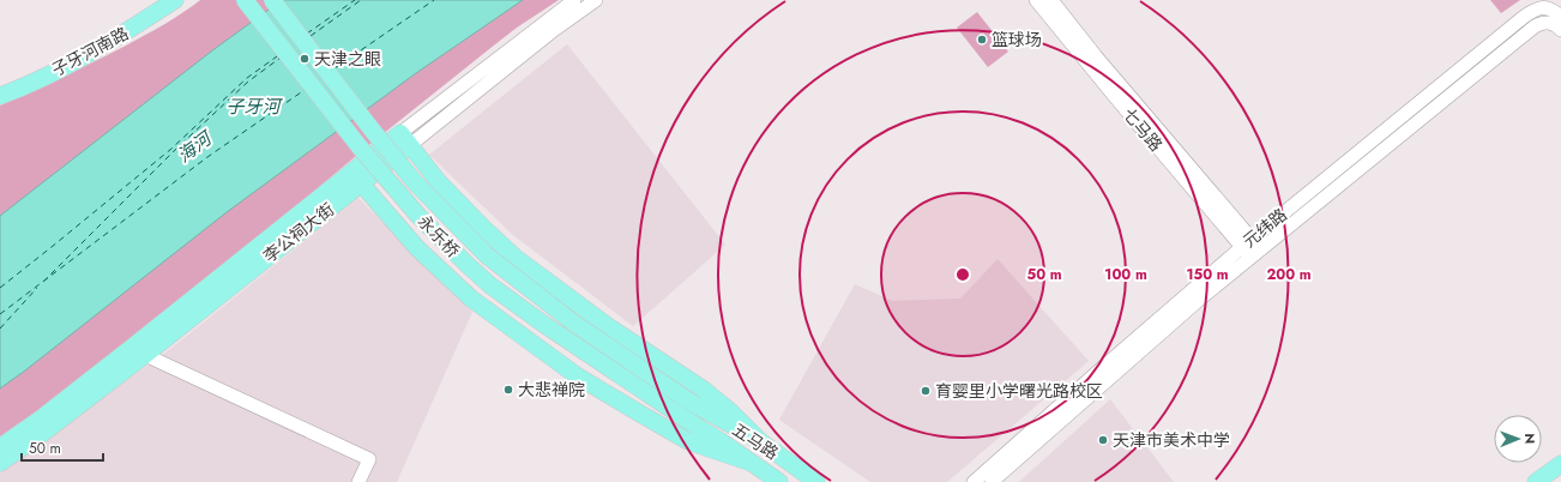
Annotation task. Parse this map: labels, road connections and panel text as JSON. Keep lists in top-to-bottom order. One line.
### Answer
{"streets":{"main road":["子牙河南路","李公祠大街","永乐桥","五马路"],"street":["七马路","元纬路"]},"crossings":[["七马路","元纬路"],["永乐桥","五马路"]],"water":["子牙河","海河"],"places":["篮球场","天津之眼","大悲禅院","育婴里小学曙光路校区","天津市美术中学"],"scale_bar":"50 m","north":"right","rings":["50 m","100 m","150 m","200 m"]}
